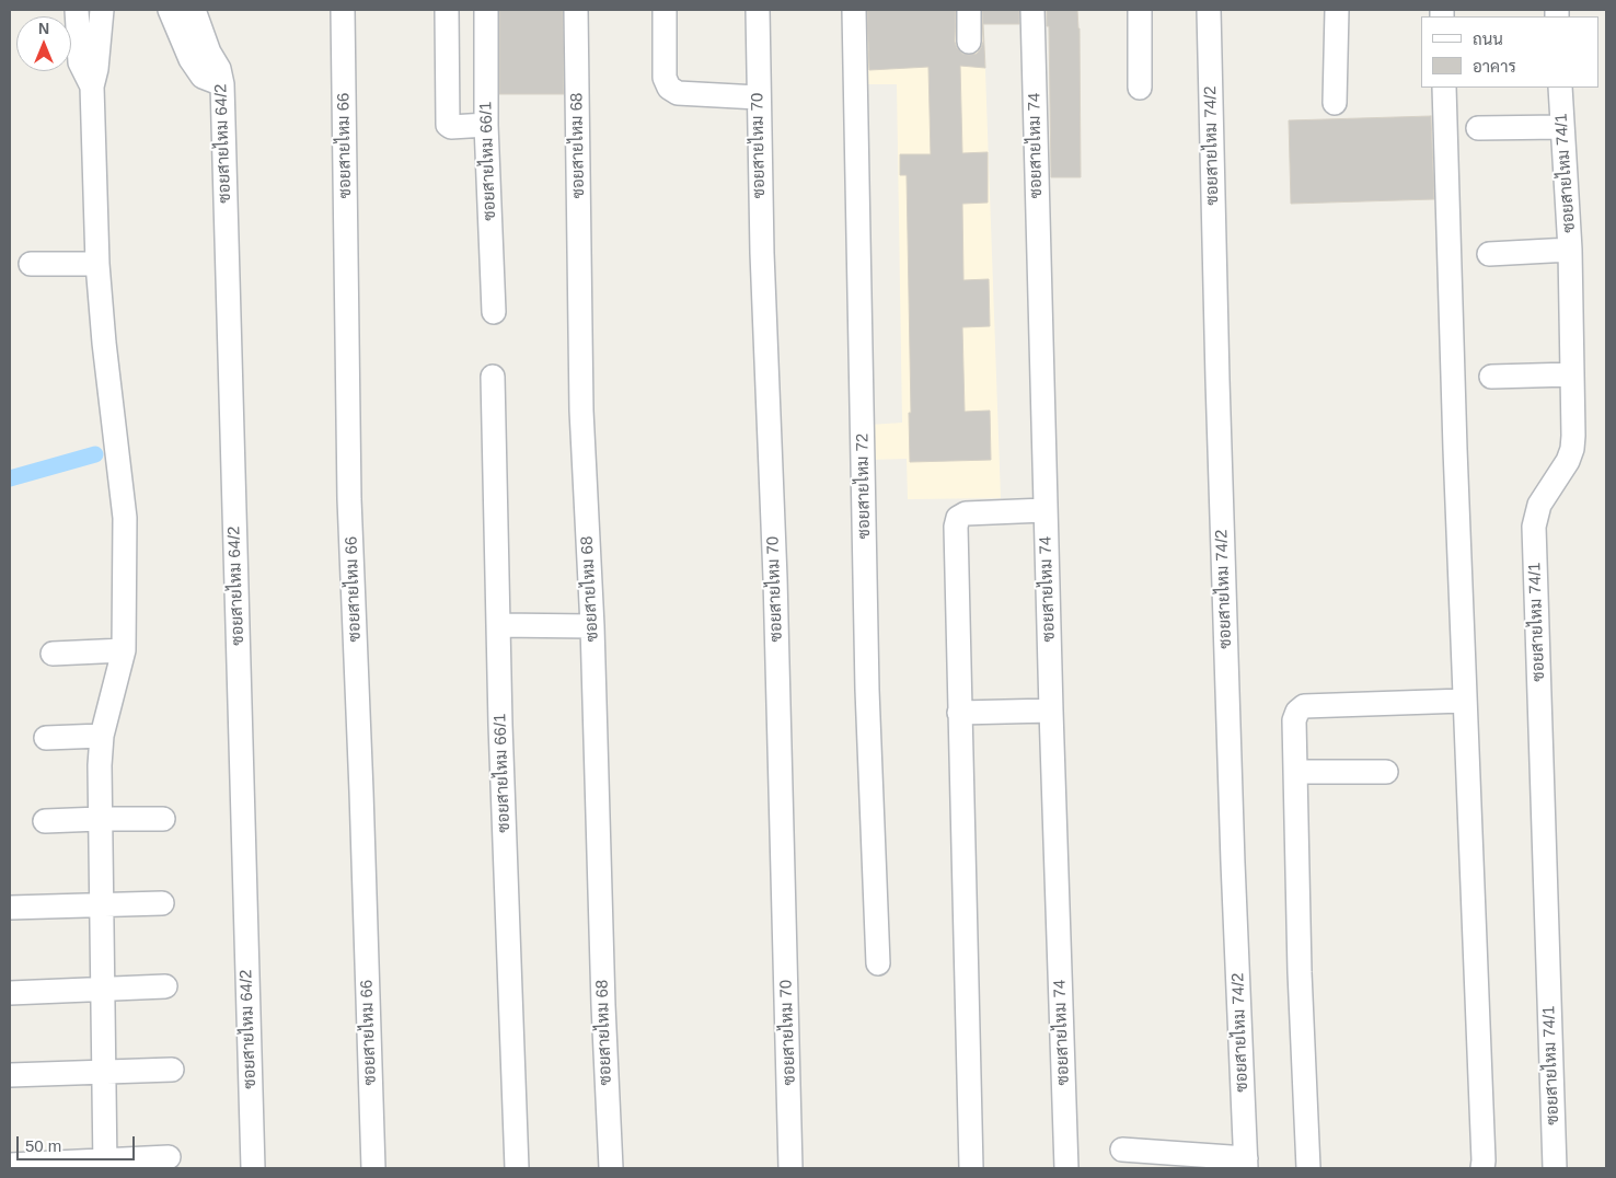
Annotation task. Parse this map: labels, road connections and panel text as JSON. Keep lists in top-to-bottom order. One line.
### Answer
{"streets":{"street":["ซอยสายไหม 64/2","ซอยสายไหม 66","ซอยสายไหม 68","ซอยสายไหม 70","ซอยสายไหม 74","ซอยสายไหม 74/2","ซอยสายไหม 66/1","ซอยสายไหม 74/1","ซอยสายไหม 72"]},"legend":["ถนน","อาคาร"],"scale_bar":"50 m","north":"top"}
